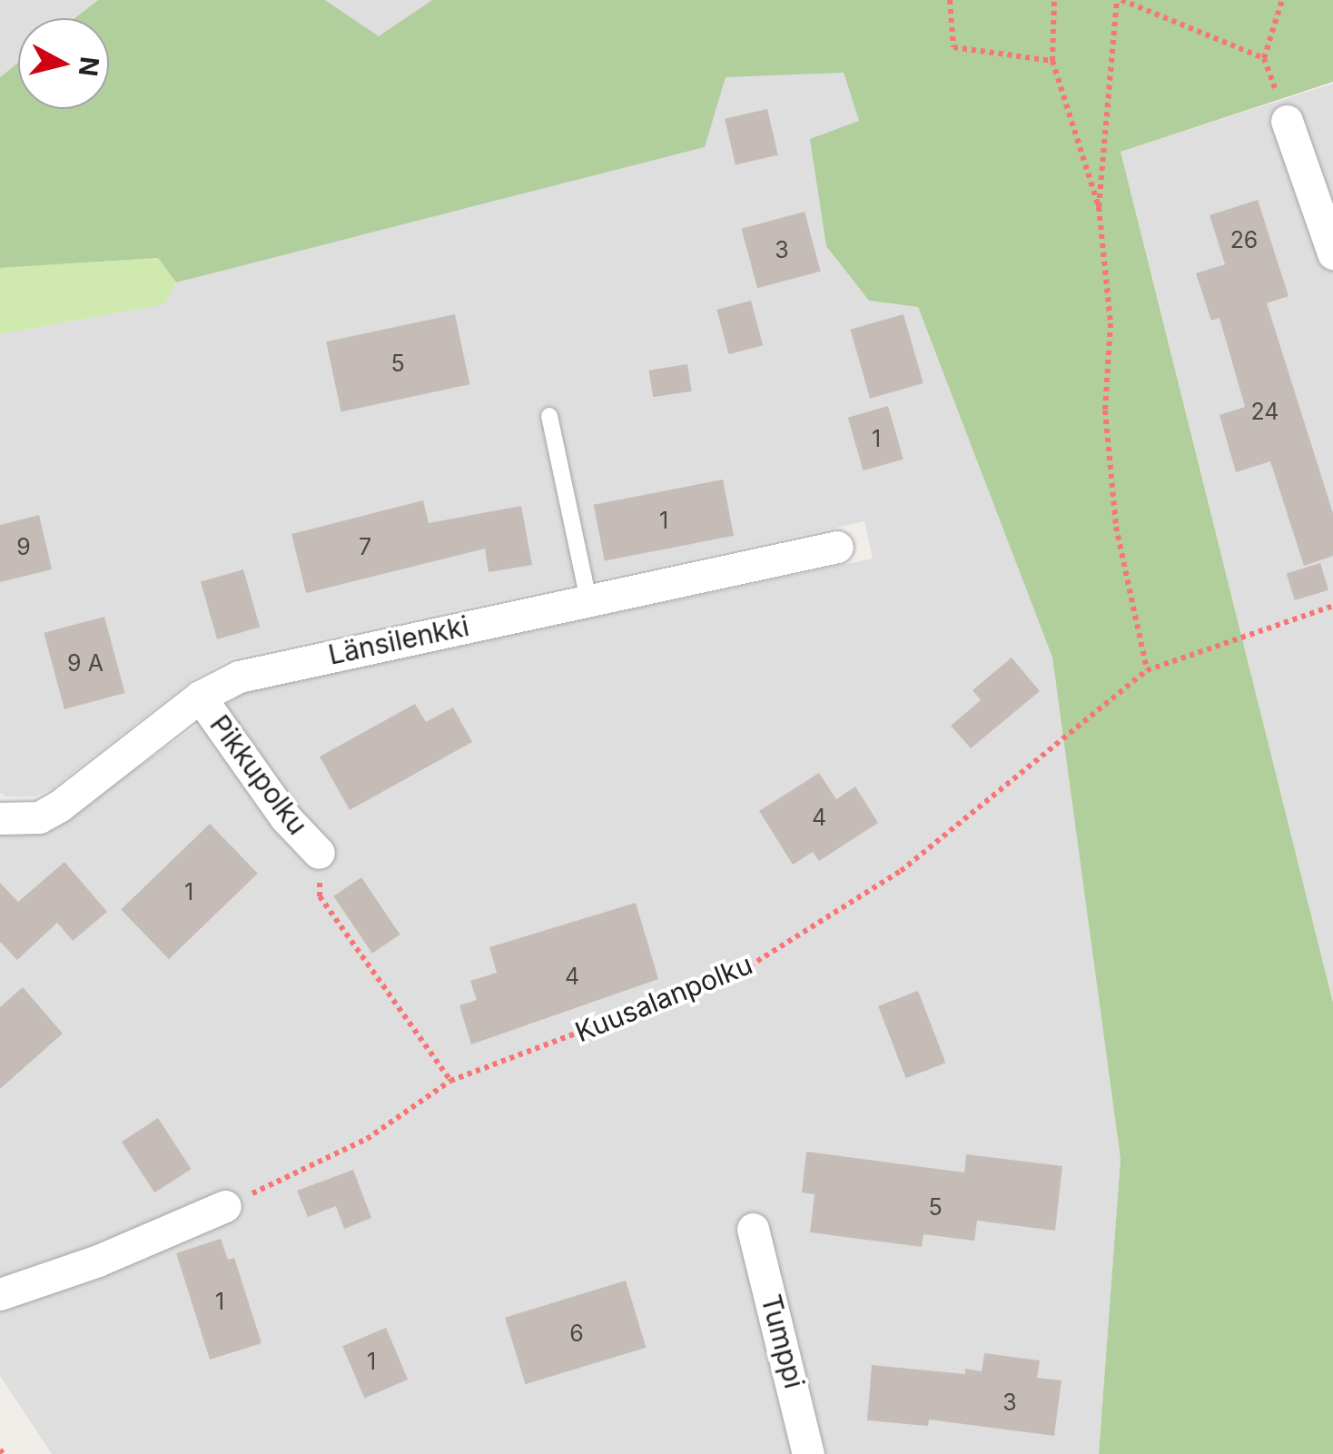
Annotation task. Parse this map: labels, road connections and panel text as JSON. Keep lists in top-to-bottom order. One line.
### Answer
{"streets":{"street":["Länsilenkki","Pikkupolku","Tumppi"],"path":["Kuusalanpolku"]},"crossings":[["Länsilenkki","Pikkupolku"]],"house_numbers":["26","3","5","24","1","1","9","7","9 A","4","1","4","5","1","6","1","3"],"north":"right"}
